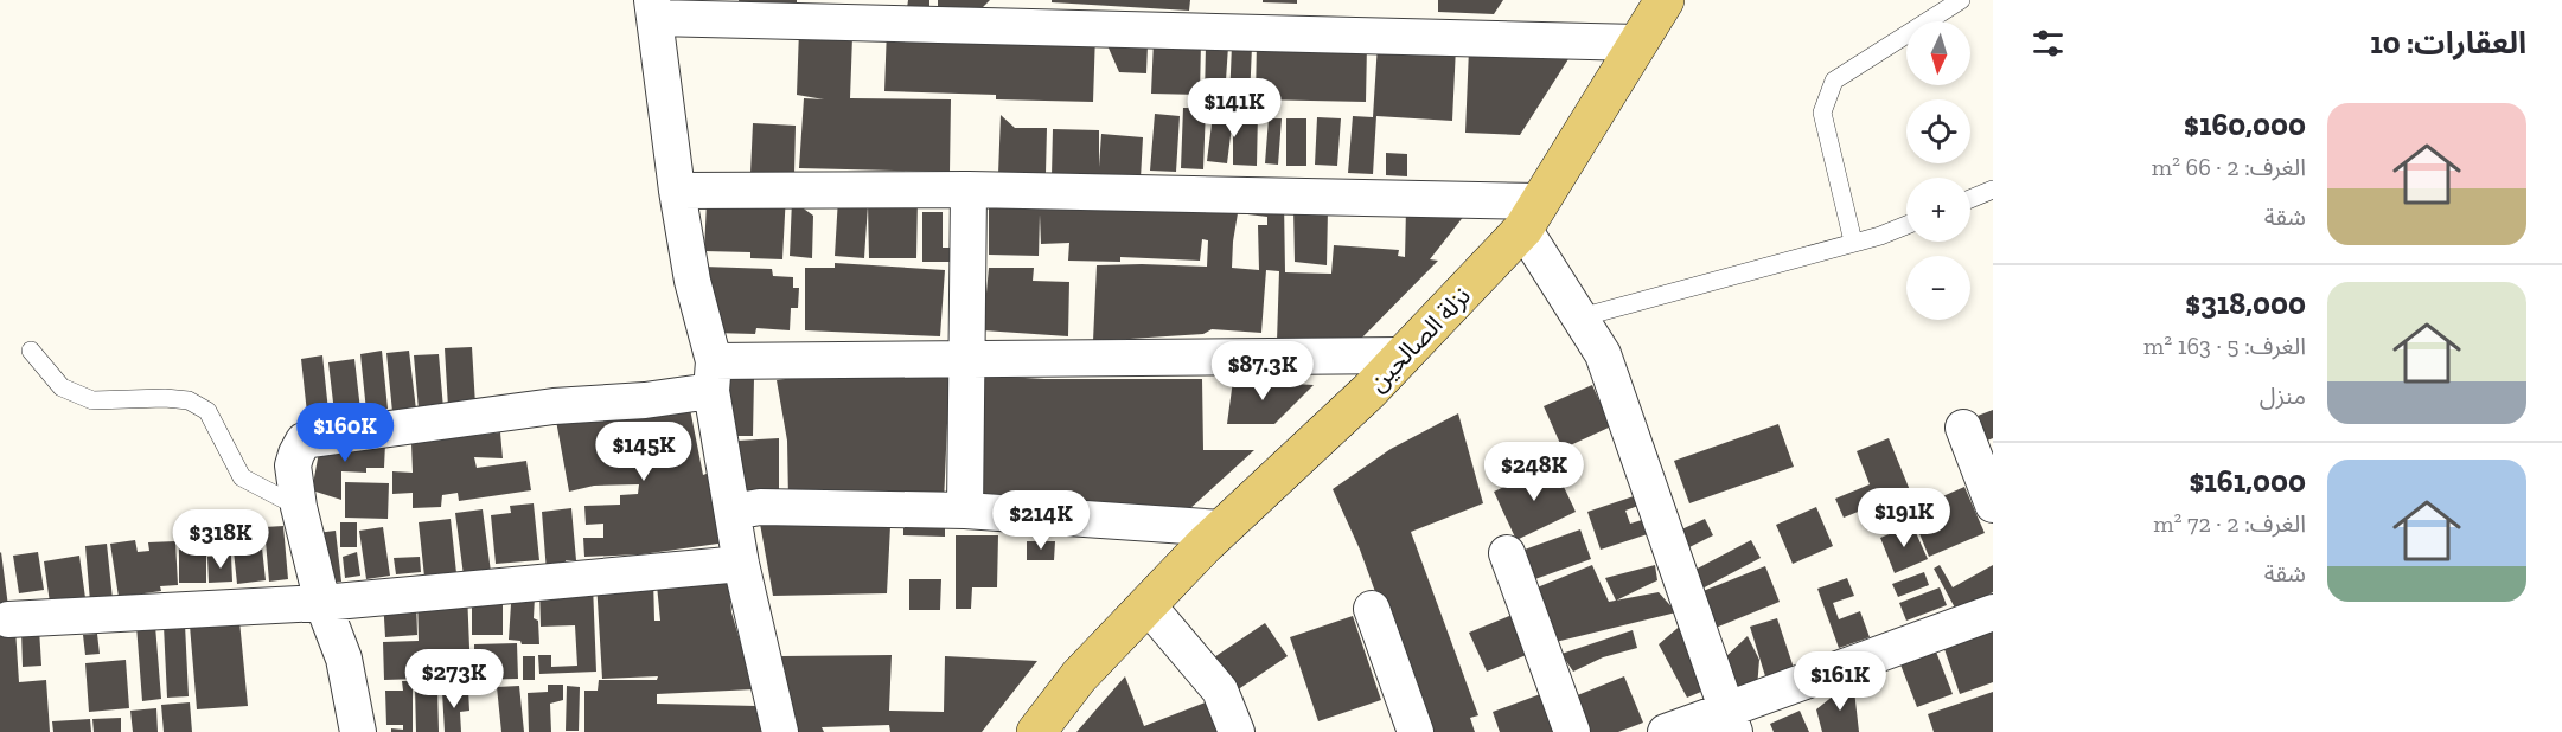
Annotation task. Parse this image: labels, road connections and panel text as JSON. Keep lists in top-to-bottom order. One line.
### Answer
{"streets":{"main road":["نزلة الصالحين"]},"north":"bottom","page":{"heading":"العقارات: 10","map_buttons":["+","−"],"price":["$141K","$87.3K","$160K","$145K","$248K","$191K","$214K","$318K","$273K","$161K"],"list":[{"name":"$160,000","note":"الغرف: 2 · 66 m² · شقة"},{"name":"$318,000","note":"الغرف: 5 · 163 m² · منزل"},{"name":"$161,000","note":"الغرف: 2 · 72 m² · شقة"}]}}
